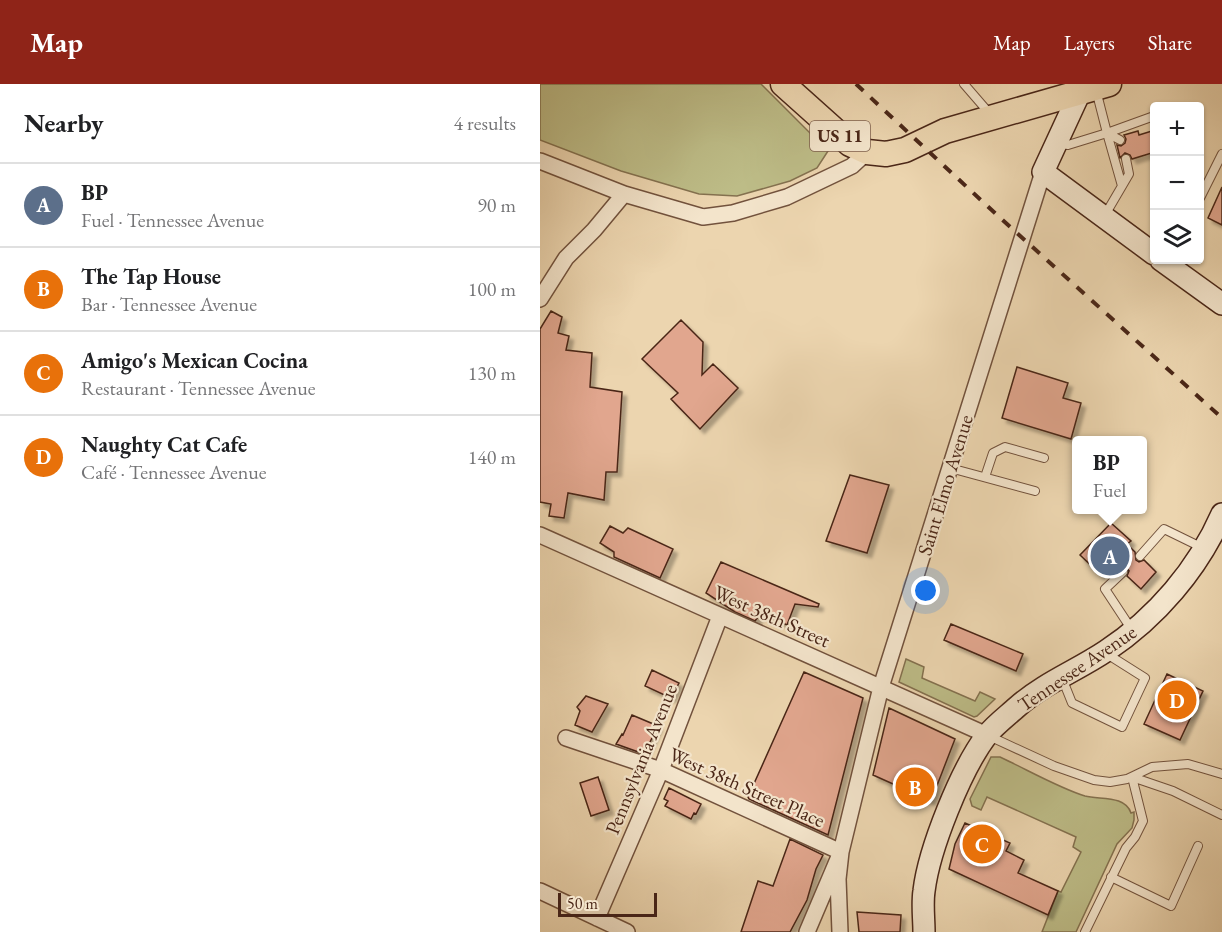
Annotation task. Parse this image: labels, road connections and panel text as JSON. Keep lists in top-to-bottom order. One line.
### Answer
{"streets":{"main road":["US 11","Saint Elmo Avenue","Tennessee Avenue"],"street":["West 38th Street","Pennsylvania Avenue","West 38th Street Place"]},"crossings":[["US 11","Saint Elmo Avenue"],["Saint Elmo Avenue","West 38th Street"],["Saint Elmo Avenue","West 38th Street Place"],["West 38th Street","Tennessee Avenue"],["West 38th Street","Pennsylvania Avenue"],["Pennsylvania Avenue","West 38th Street Place"]],"scale_bar":"50 m","page":{"header":"Map","nav":["Map","Layers","Share"],"heading":["Nearby","4 results"],"map_buttons":["+","−"],"list":[{"mark":"A","name":"BP","note":"Fuel · Tennessee Avenue","value":"90 m"},{"mark":"B","name":"The Tap House","note":"Bar · Tennessee Avenue","value":"100 m"},{"mark":"C","name":"Amigo's Mexican Cocina","note":"Restaurant · Tennessee Avenue","value":"130 m"},{"mark":"D","name":"Naughty Cat Cafe","note":"Café · Tennessee Avenue","value":"140 m"}],"popup":["BP","Fuel"],"pins":["A","D","B","C"],"scale":"50 m"}}
